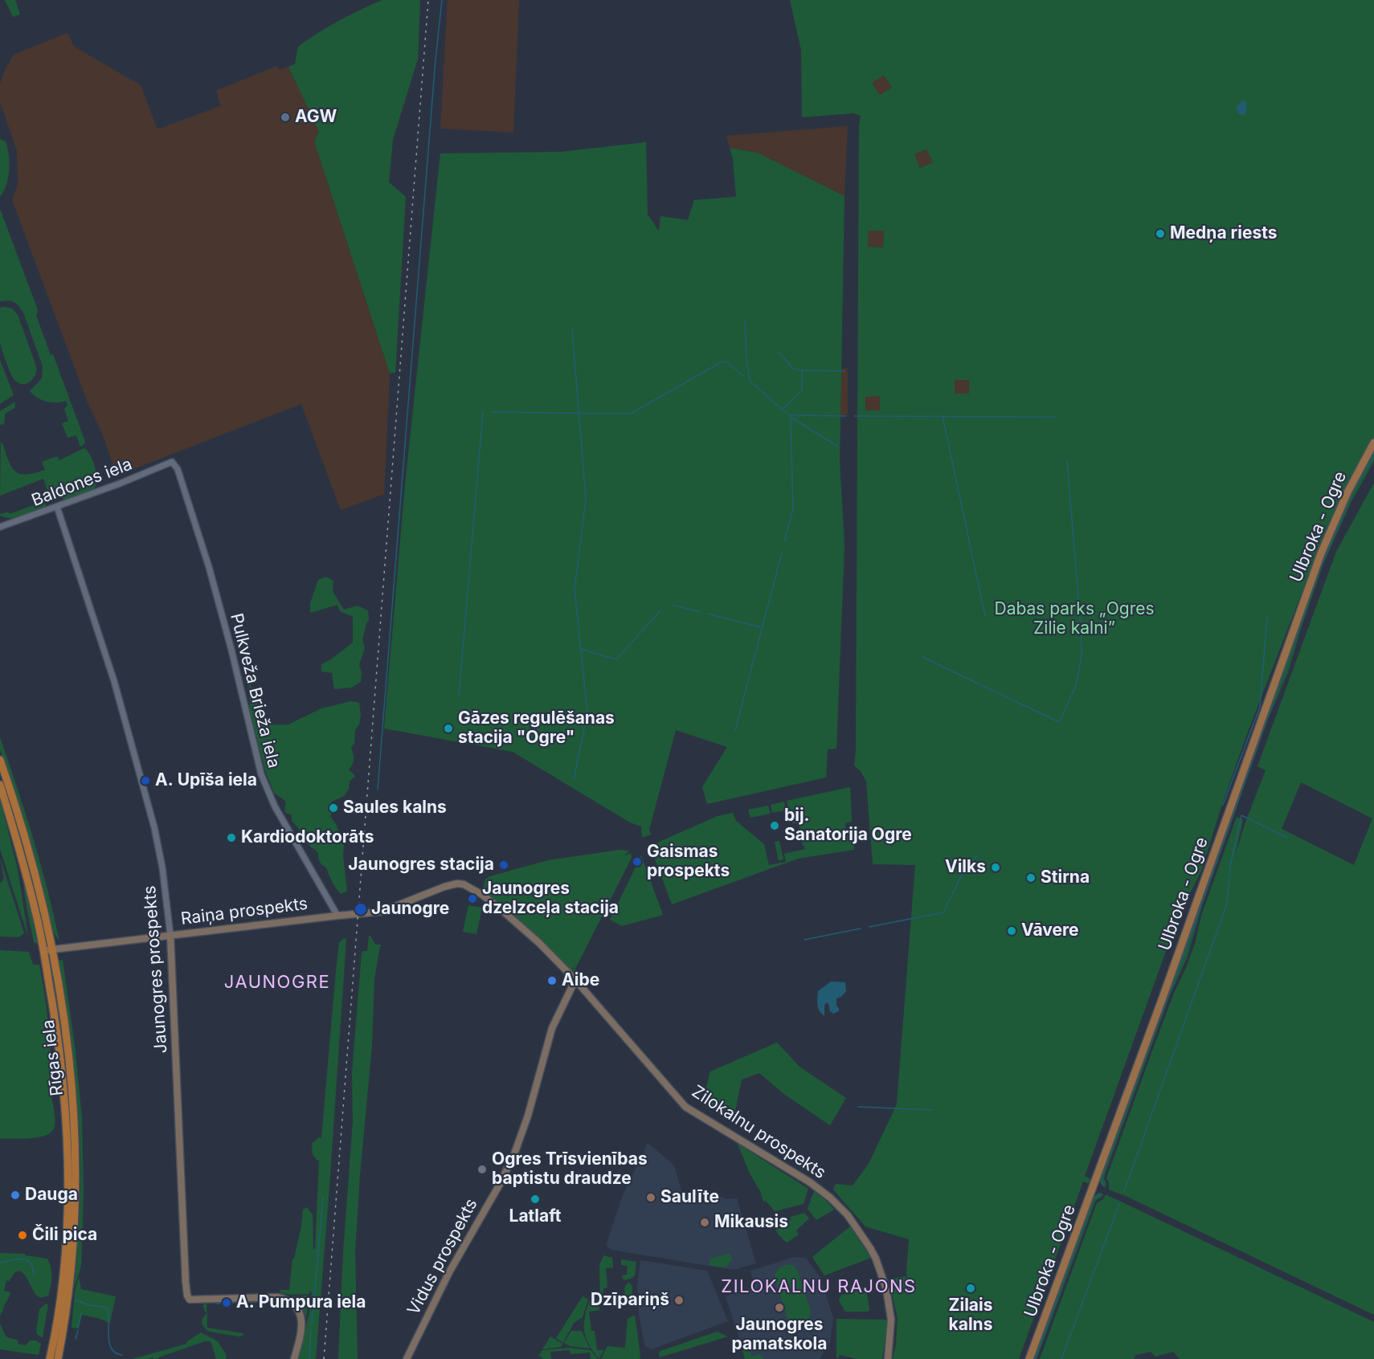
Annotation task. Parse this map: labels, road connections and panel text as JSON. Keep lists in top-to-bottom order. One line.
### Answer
{"streets":{"highway":["Rīgas iela"],"main road":["Ulbroka - Ogre","Raiņa prospekts","Jaunogres prospekts","Zilokalnu prospekts","Vidus prospekts"],"street":["Baldones iela","Pulkveža Brieža iela"]},"crossings":[["Baldones iela","Pulkveža Brieža iela"],["Baldones iela","Jaunogres prospekts"],["Pulkveža Brieža iela","Raiņa prospekts"],["Raiņa prospekts","Jaunogres prospekts"],["Raiņa prospekts","Rīgas iela"],["Raiņa prospekts","Zilokalnu prospekts"],["Zilokalnu prospekts","Vidus prospekts"]],"districts":["JAUNOGRE","ZILOKALNU RAJONS"],"parks":["Dabas parks „Ogres Zilie kalni”"],"places":["AGW","Medņa riests","Gāzes regulēšanas stacija \"Ogre\"","A. Upīša iela","Saules kalns","bij. Sanatorija Ogre","Kardiodoktorāts","Gaismas prospekts","Jaunogres stacija","Vilks","Stirna","Jaunogres dzelzceļa stacija","Jaunogre","Vāvere","Aibe","Ogres Trīsvienības baptistu draudze","Dauga","Saulīte","Latlaft","Mikausis","Čili pica","Zilais kalns","Dzīpariņš","A. Pumpura iela","Jaunogres pamatskola"]}
